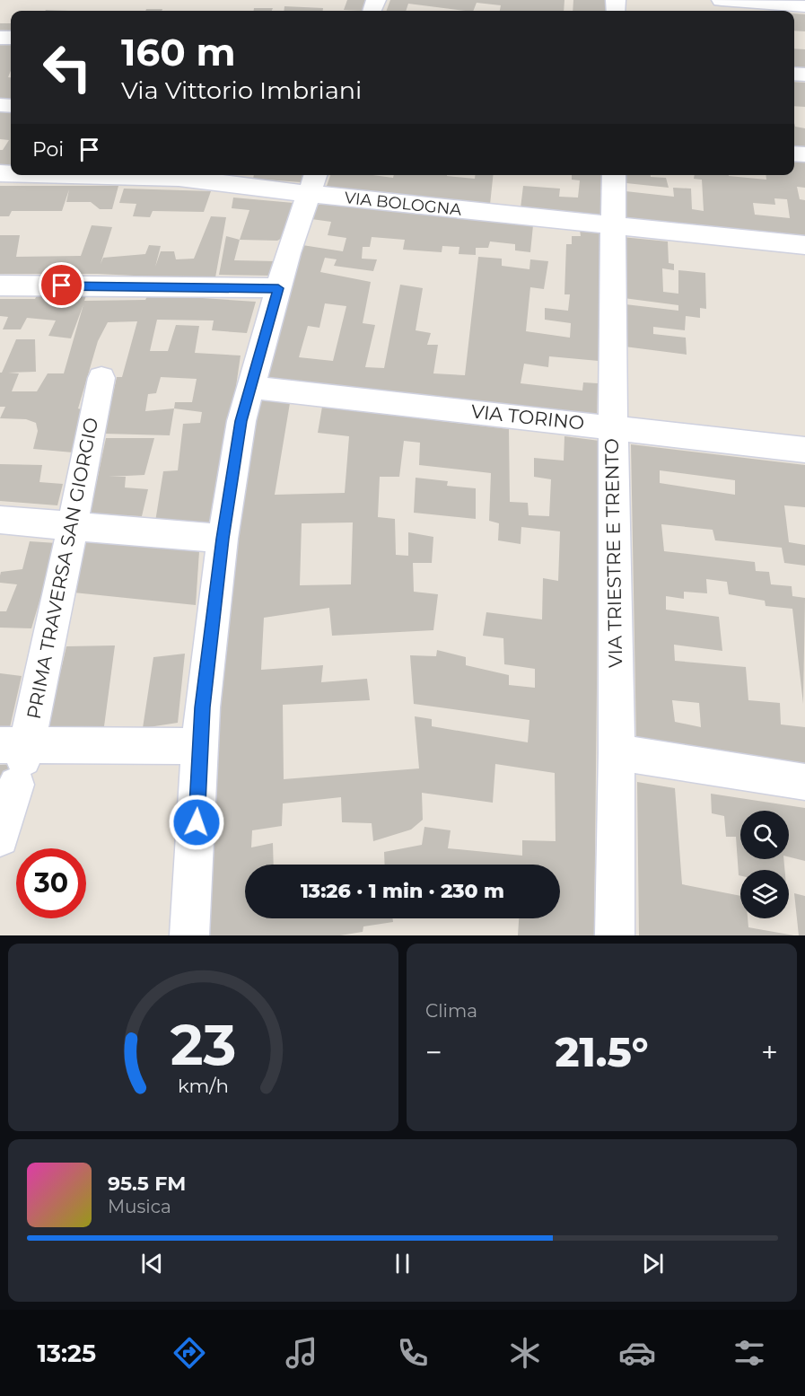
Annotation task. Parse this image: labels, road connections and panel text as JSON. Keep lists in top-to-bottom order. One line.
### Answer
{"streets":{"street":["VIA BOLOGNA","VIA TORINO","VIA TRIESTRE E TRENTO","PRIMA TRAVERSA SAN GIORGIO"]},"crossings":[["VIA BOLOGNA","VIA TRIESTRE E TRENTO"],["VIA TORINO","VIA TRIESTRE E TRENTO"]],"page":{"turn":["160 m","Via Vittorio Imbriani"],"then":"Poi","limit":"30","trip":"13:26 · 1 min · 230 m","tile":"Clima","heat":["−","21.5°","+"],"song":["95.5 FM","Musica"],"tabs":"13:25","gauge":["23","km/h"]}}
